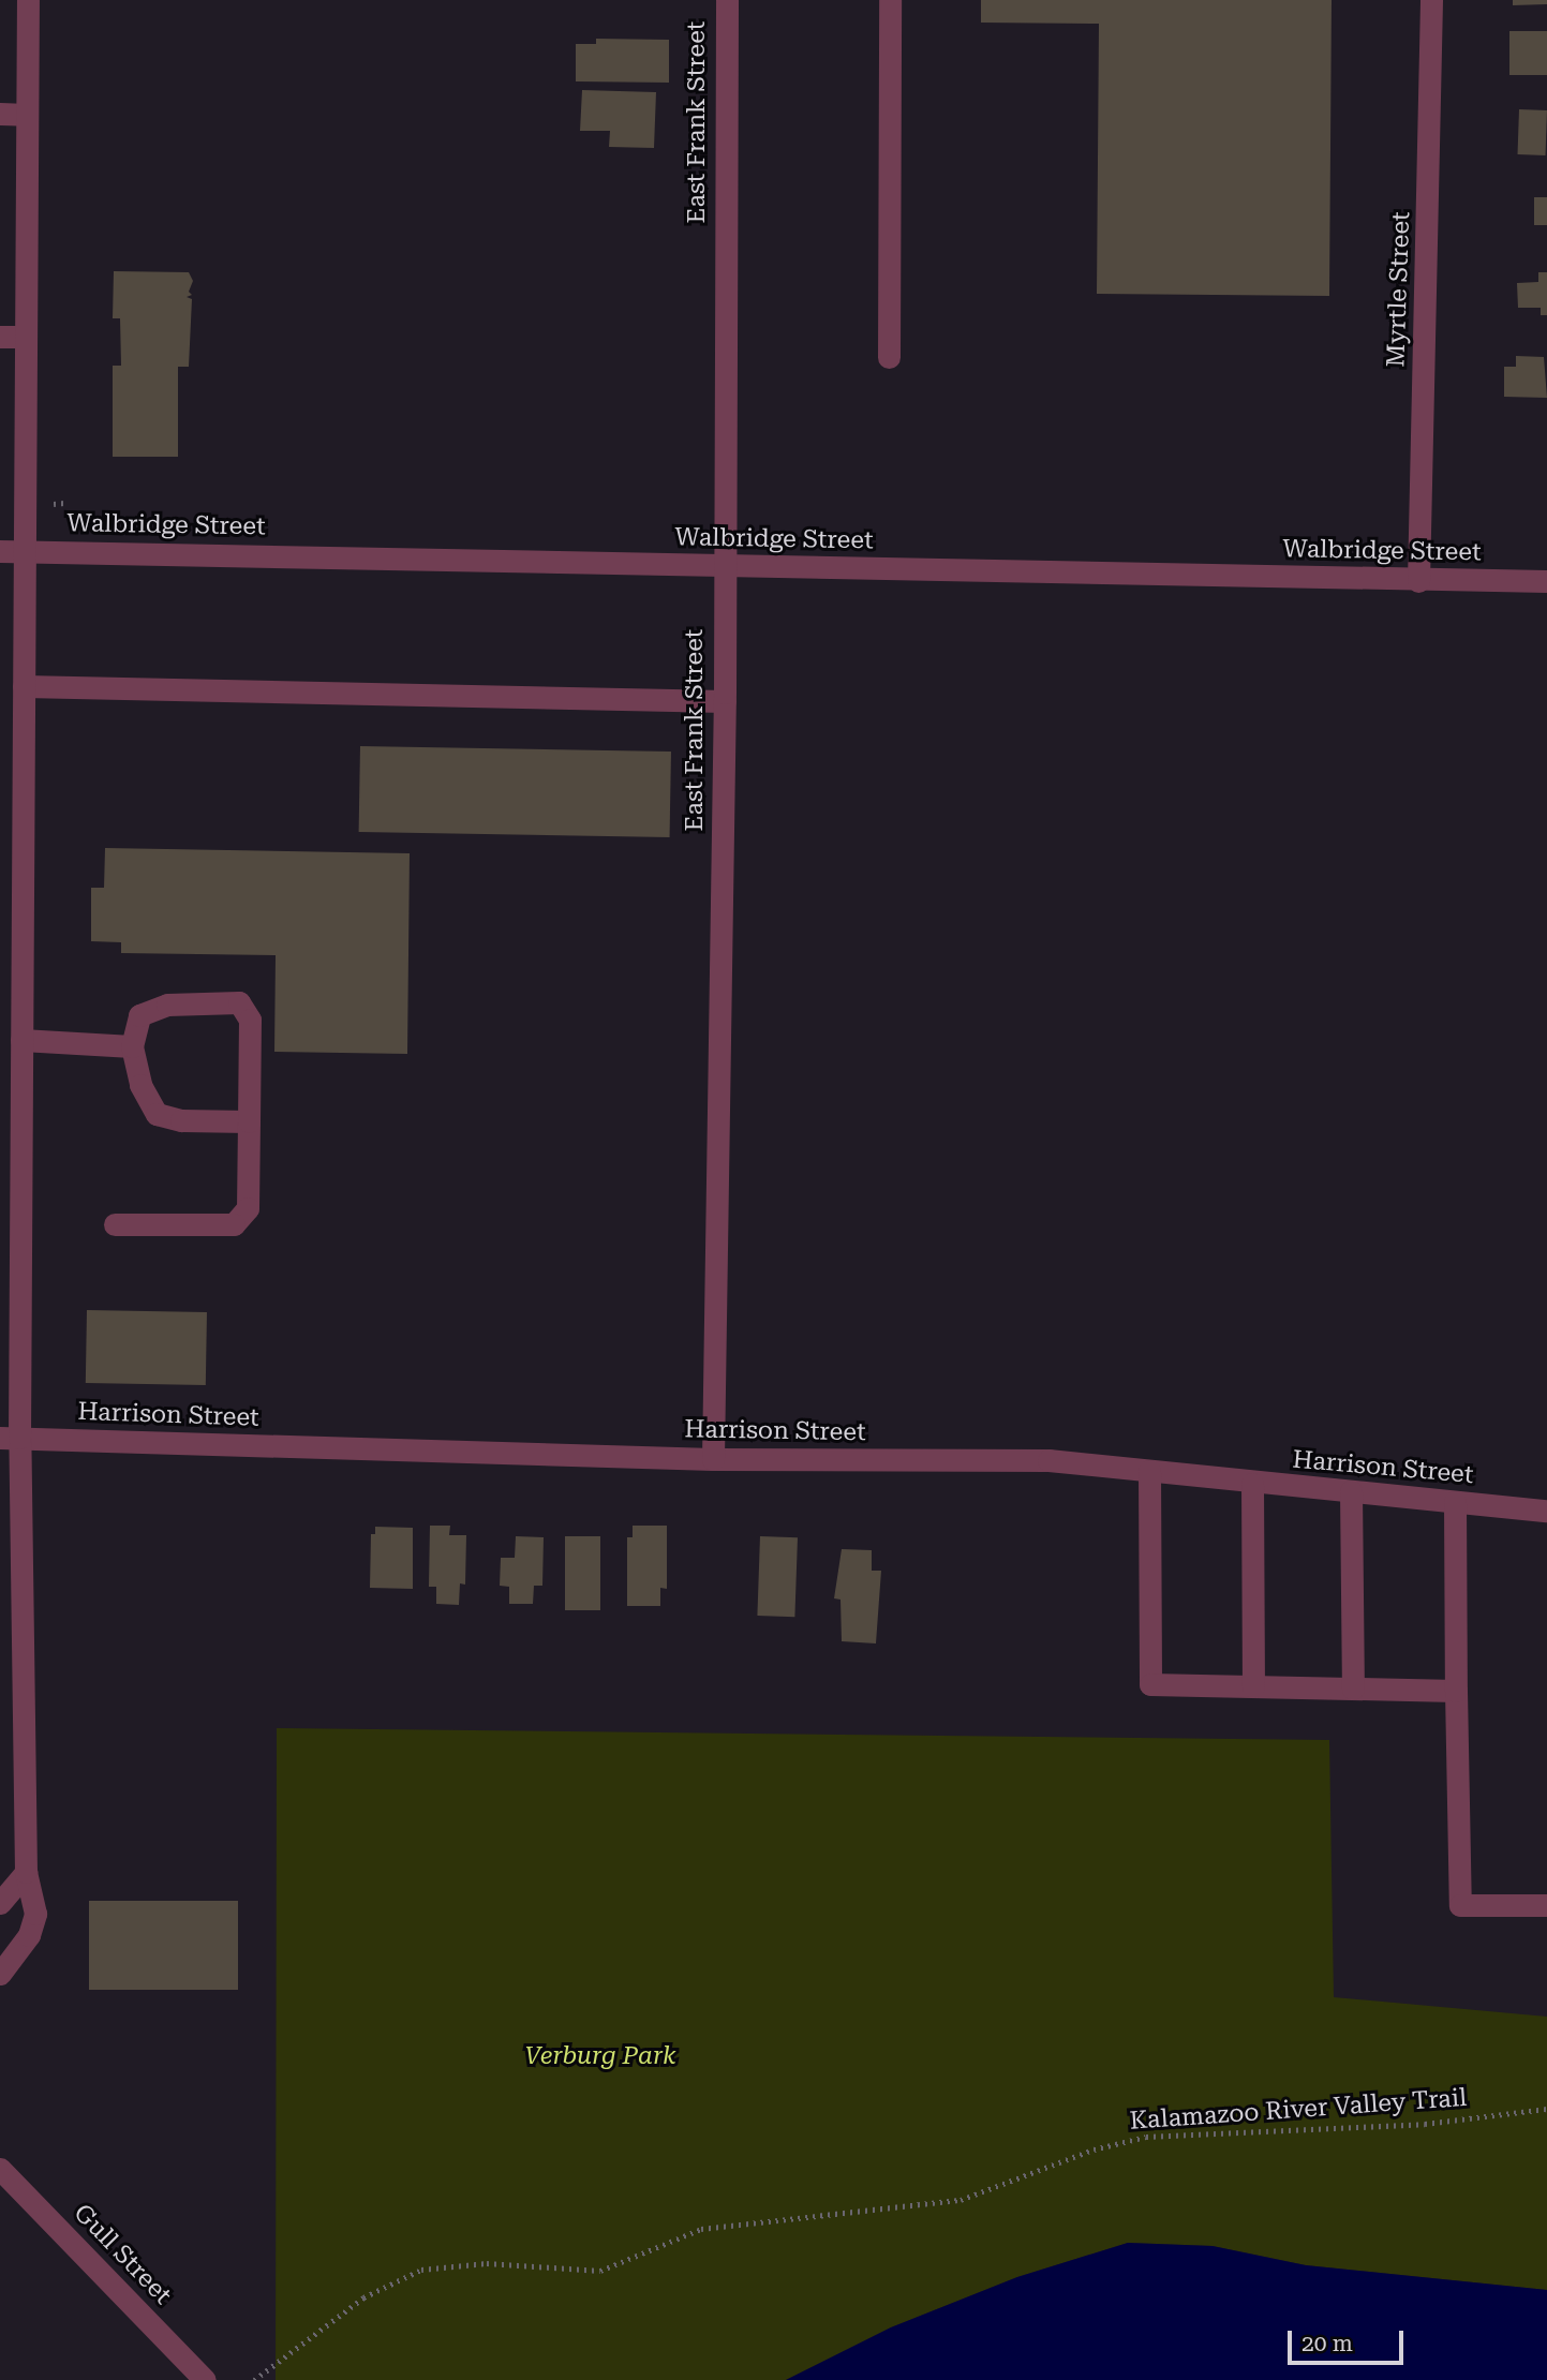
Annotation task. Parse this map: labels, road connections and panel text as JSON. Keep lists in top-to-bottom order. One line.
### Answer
{"streets":{"street":["East Frank Street","Myrtle Street","Walbridge Street","Harrison Street","Gull Street"],"path":["Kalamazoo River Valley Trail"]},"crossings":[["East Frank Street","Walbridge Street"],["East Frank Street","Harrison Street"],["Myrtle Street","Walbridge Street"]],"parks":["Verburg Park"],"scale_bar":"20 m"}
